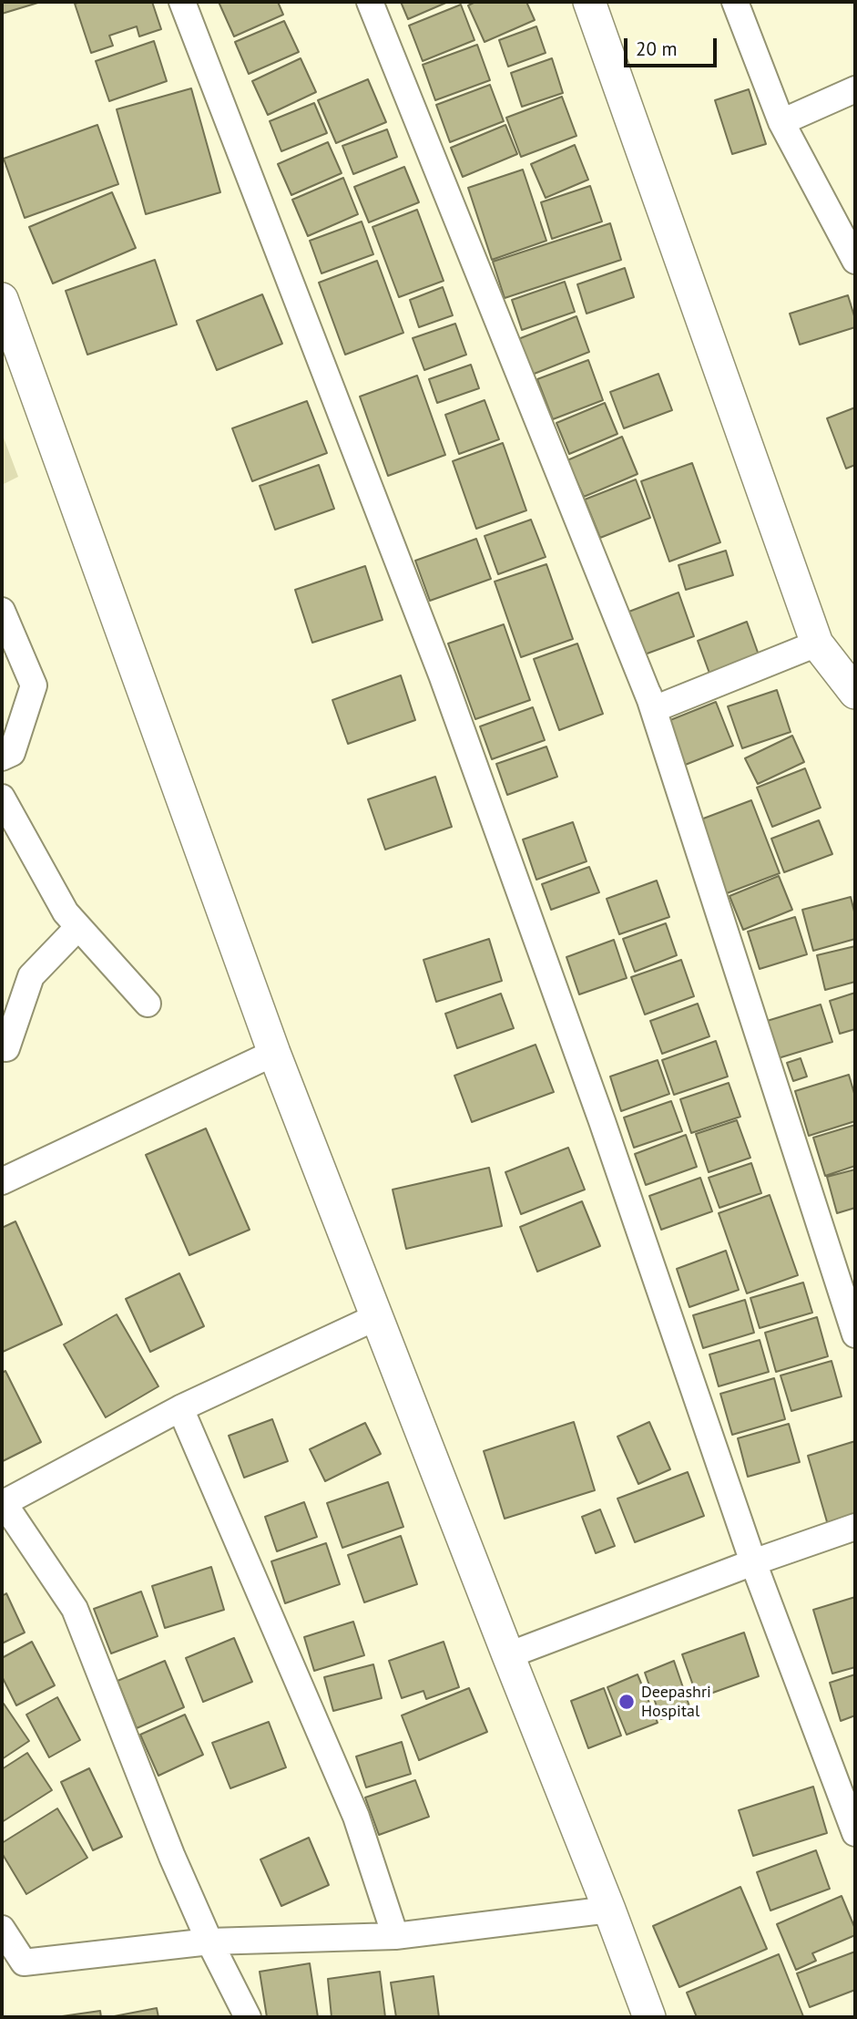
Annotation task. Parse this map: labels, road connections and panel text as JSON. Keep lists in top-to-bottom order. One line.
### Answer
{"places":["Deepashri Hospital"],"scale_bar":"20 m"}
